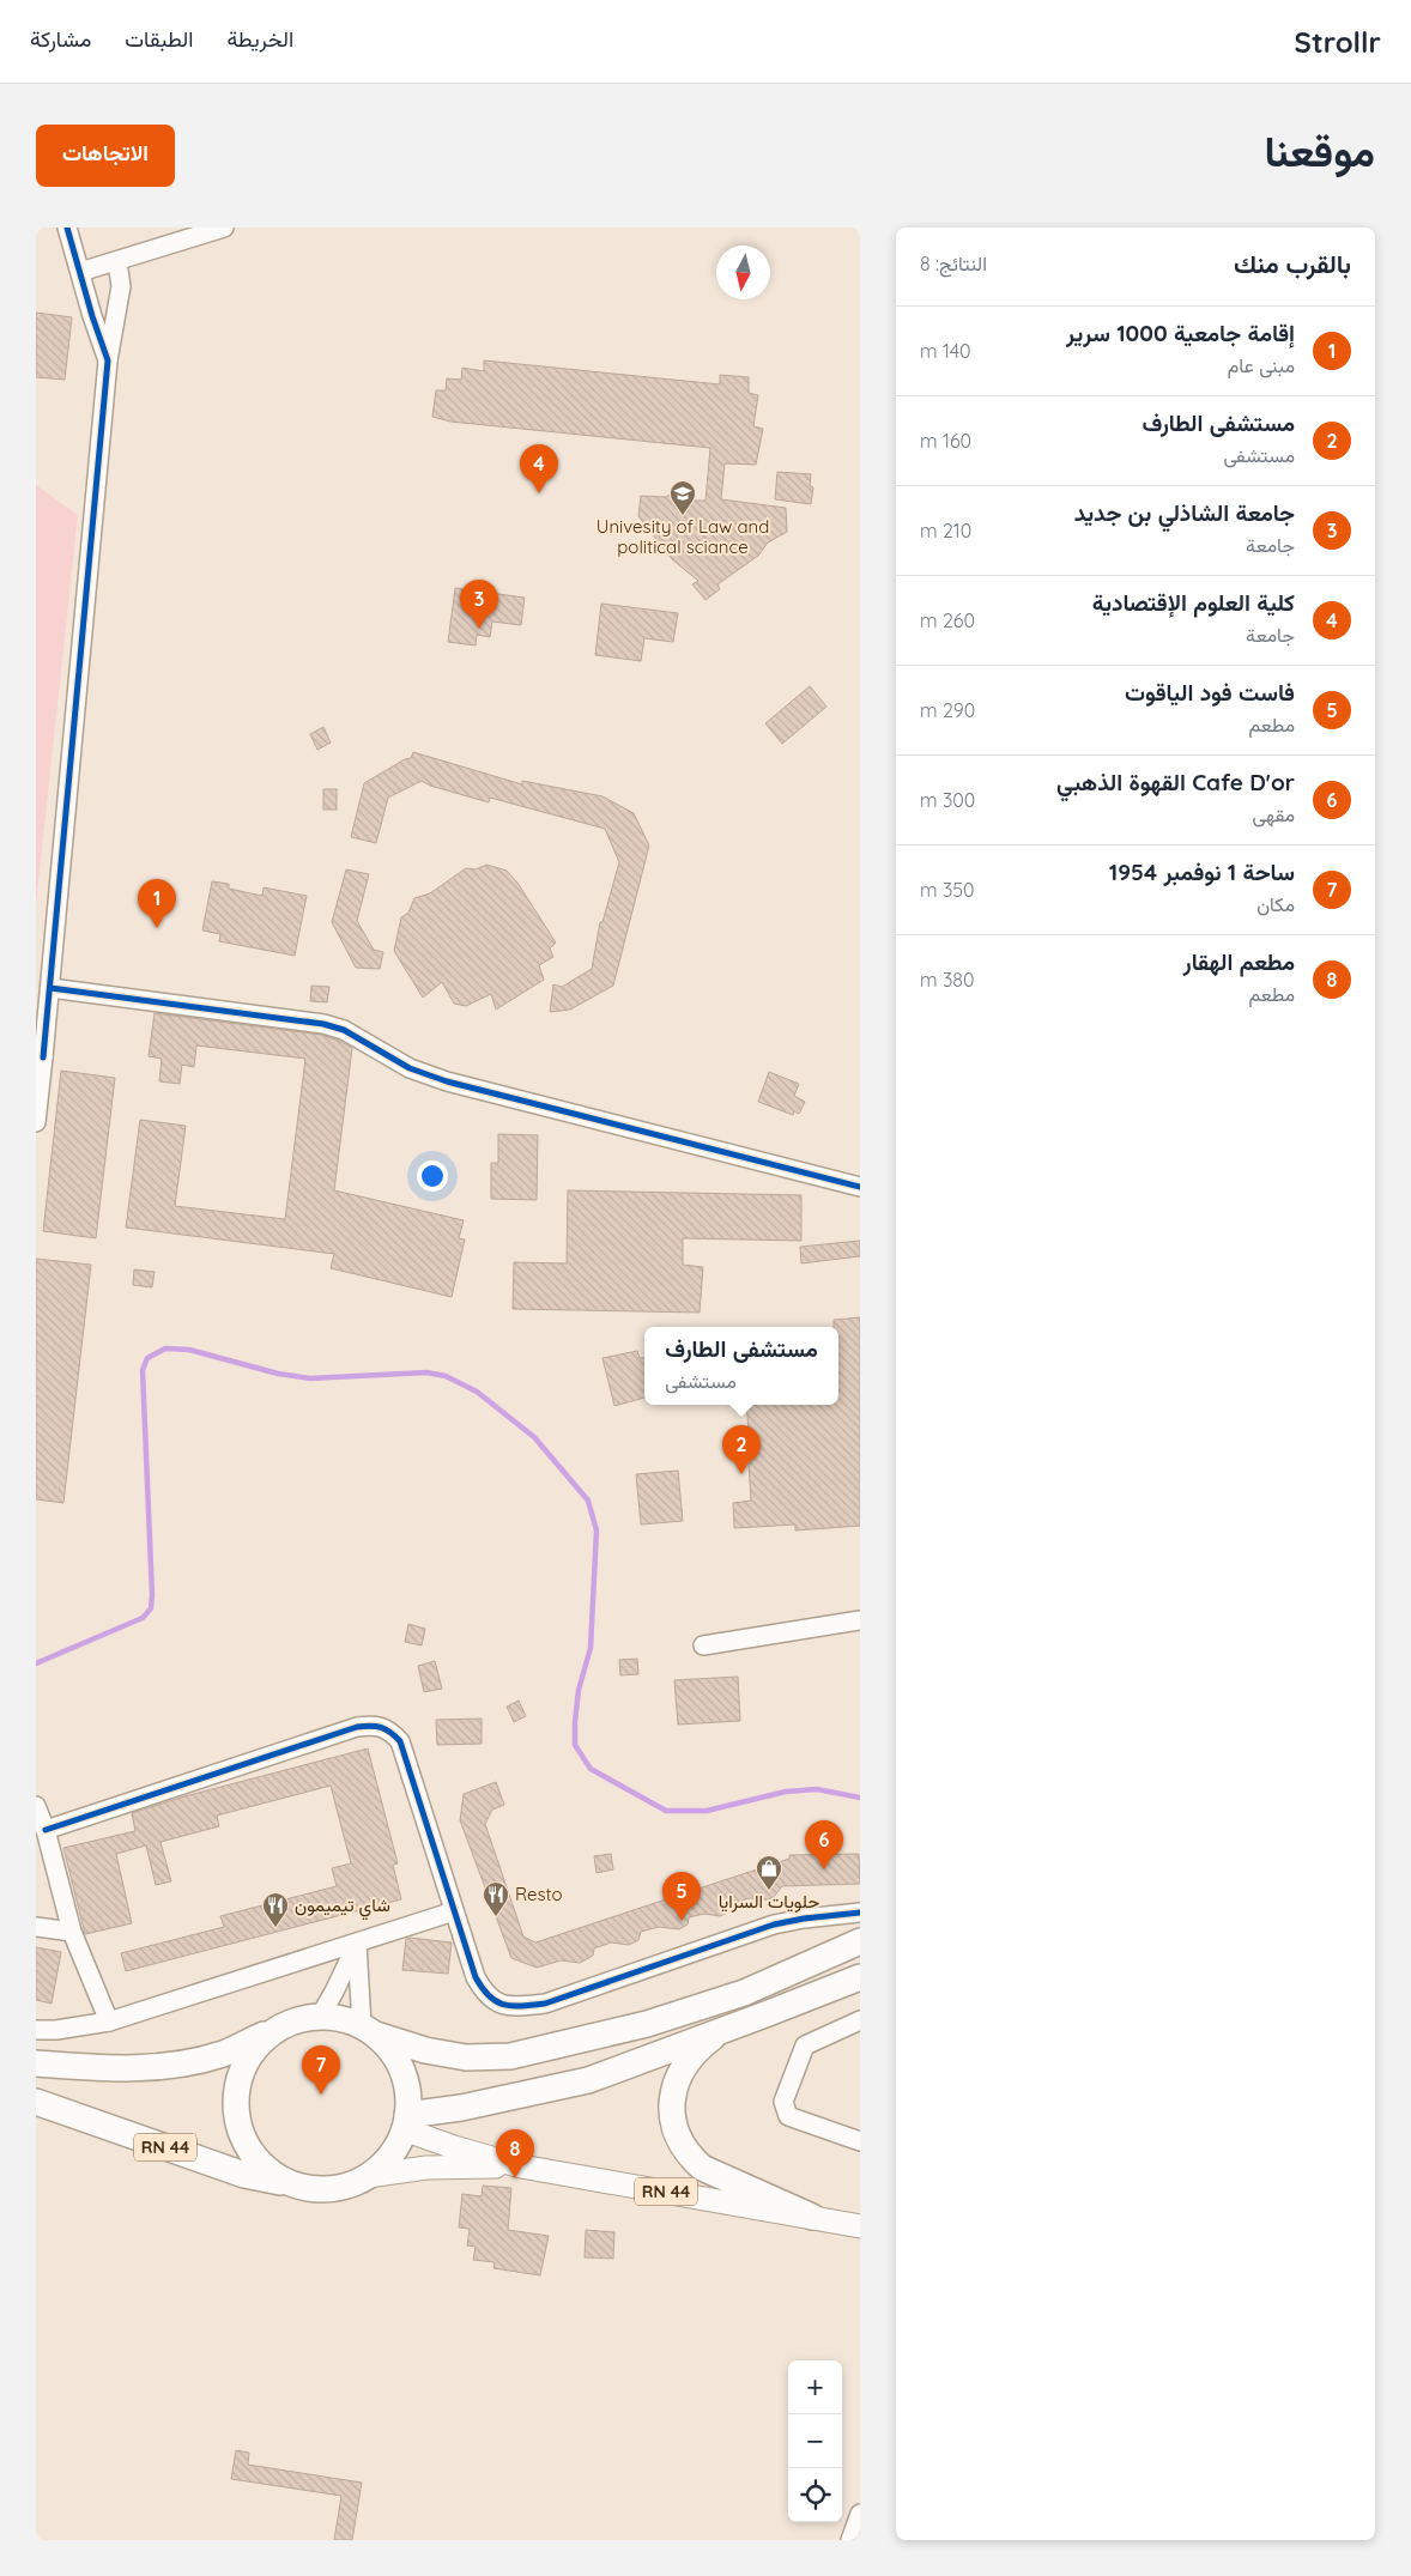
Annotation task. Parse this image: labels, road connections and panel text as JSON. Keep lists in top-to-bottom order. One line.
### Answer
{"streets":{"highway":["RN 44"]},"places":{"school or university":["Univesity of Law and political sciance"],"shop":["حلويات السرايا"],"restaurant":["Resto","شاي تيميمون"]},"north":"bottom","page":{"header":"Strollr","nav":["الخريطة","الطبقات","مشاركة"],"title":"موقعنا","buttons":"الاتجاهات","heading":["بالقرب منك","النتائج: 8"],"list":[{"mark":"1","name":"إقامة جامعية 1000 سرير","note":"مبنى عام","value":"140 m"},{"mark":"2","name":"مستشفى الطارف","note":"مستشفى","value":"160 m"},{"mark":"3","name":"جامعة الشاذلي بن جديد","note":"جامعة","value":"210 m"},{"mark":"4","name":"كلية العلوم الإقتصادية","note":"جامعة","value":"260 m"},{"mark":"5","name":"فاست فود الياقوت","note":"مطعم","value":"290 m"},{"mark":"6","name":"Cafe D'or القهوة الذهبي","note":"مقهى","value":"300 m"},{"mark":"7","name":"ساحة 1 نوفمبر 1954","note":"مكان","value":"350 m"},{"mark":"8","name":"مطعم الهقار","note":"مطعم","value":"380 m"}],"pins":["4","3","1","2","6","5","7","8"],"popup":["مستشفى الطارف","مستشفى"],"map_buttons":["+","−"]}}
